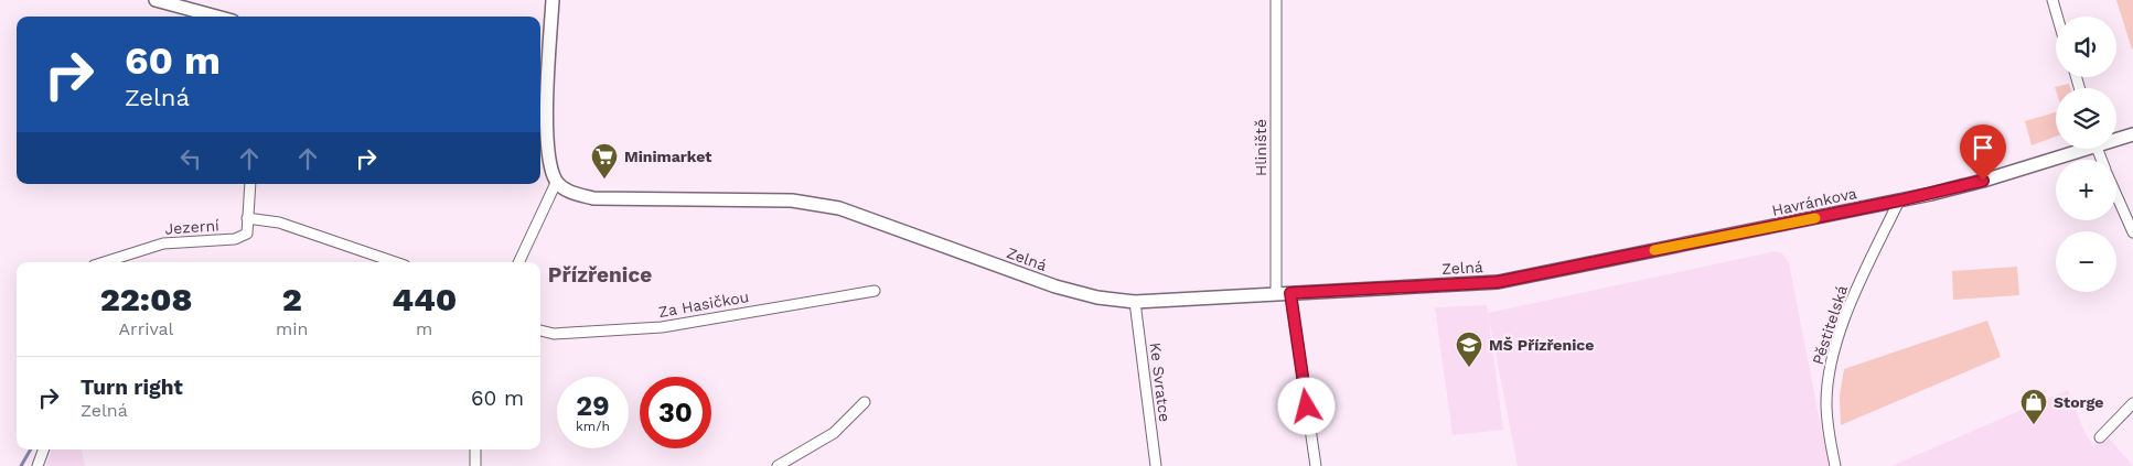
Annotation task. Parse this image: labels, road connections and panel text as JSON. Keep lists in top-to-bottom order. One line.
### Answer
{"streets":{"street":["Hliniště","Havránkova","Jezerní","Zelná","Za Hasičkou","Pěstitelská","Ke Svratce"]},"crossings":[["Hliniště","Zelná"],["Havránkova","Zelná"],["Havránkova","Pěstitelská"],["Zelná","Ke Svratce"]],"districts":["Přízřenice"],"places":{"supermarket":["Minimarket"],"school or university":["MŠ Přízřenice"],"shop":["Storge"]},"page":{"map_buttons":["+","−"],"turn":["60 m","Zelná"],"eta":["22:08","Arrival","2","min","440","m"],"list":[{"name":"Turn right","note":"Zelná","value":"60 m"}],"speed":"29 km/h","limit":"30"}}
